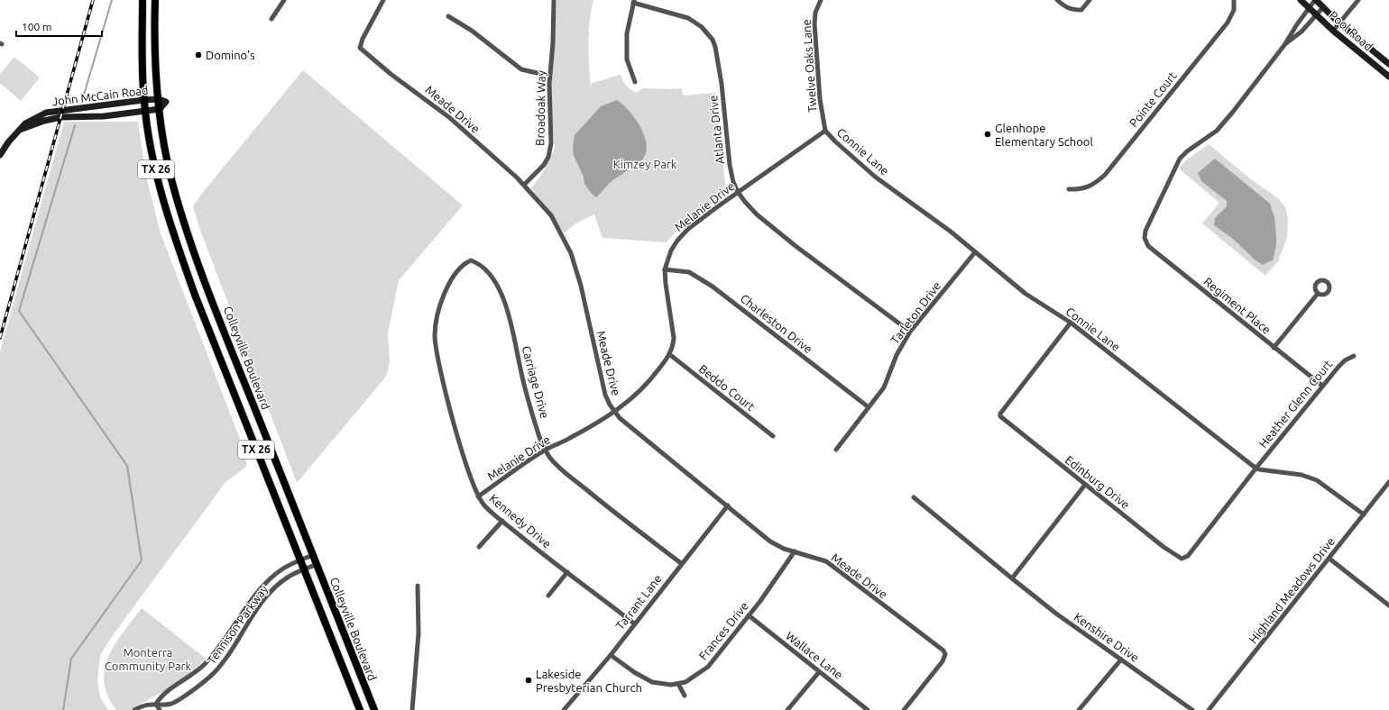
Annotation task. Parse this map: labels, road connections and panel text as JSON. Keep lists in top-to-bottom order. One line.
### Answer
{"streets":{"main road":["Pool Road","John McCain Road","TX 26","Colleyville Boulevard"],"street":["Twelve Oaks Lane","Pointe Court","Broadoak Way","Meade Drive","Atlanta Drive","Connie Lane","Melanie Drive","Regiment Place","Tarleton Drive","Charleston Drive","Carriage Drive","Beddo Court","Heather Glenn Court","Edinburg Drive","Kennedy Drive","Highland Meadows Drive","Tarrant Lane","Tennison Parkway","Frances Drive","Kenshire Drive","Wallace Lane"]},"crossings":[["Twelve Oaks Lane","Connie Lane"],["Twelve Oaks Lane","Melanie Drive"],["John McCain Road","Colleyville Boulevard"],["Broadoak Way","Meade Drive"],["Meade Drive","Melanie Drive"],["Meade Drive","Tarrant Lane"],["Meade Drive","Frances Drive"],["Atlanta Drive","Melanie Drive"],["Atlanta Drive","Tarleton Drive"],["Connie Lane","Melanie Drive"],["Connie Lane","Tarleton Drive"],["Connie Lane","Heather Glenn Court"],["Connie Lane","Edinburg Drive"],["Connie Lane","Highland Meadows Drive"],["Melanie Drive","Charleston Drive"],["Melanie Drive","Carriage Drive"],["Melanie Drive","Beddo Court"],["Melanie Drive","Kennedy Drive"],["Regiment Place","Heather Glenn Court"],["Tarleton Drive","Charleston Drive"],["Colleyville Boulevard","Tennison Parkway"],["Carriage Drive","Kennedy Drive"],["Carriage Drive","Tarrant Lane"],["Heather Glenn Court","Edinburg Drive"],["Kennedy Drive","Tarrant Lane"],["Tarrant Lane","Frances Drive"],["Frances Drive","Wallace Lane"]],"parks":["Kimzey Park","Monterra Community Park"],"places":["Domino's","Glenhope Elementary School","Lakeside Presbyterian Church"],"scale_bar":"100 m"}
